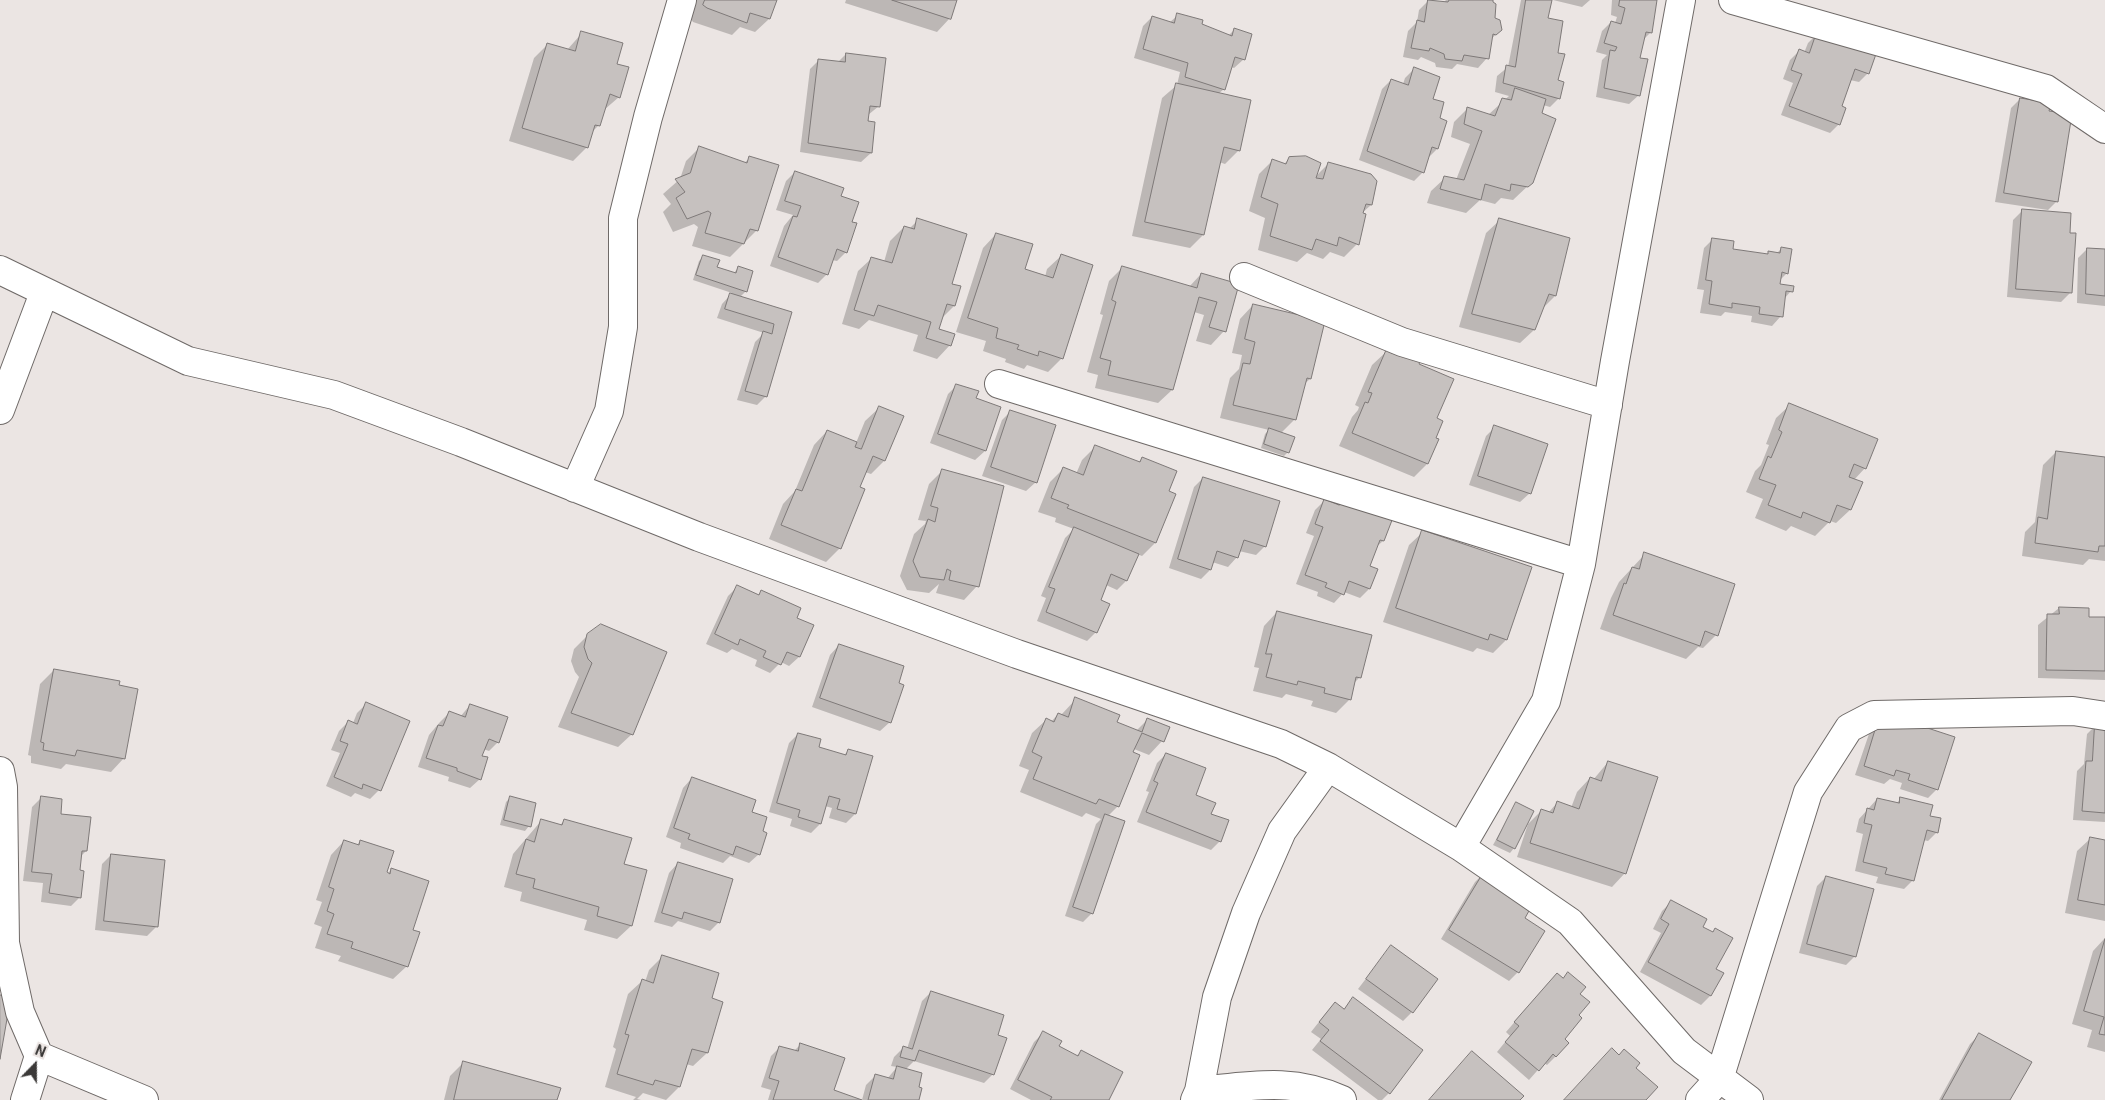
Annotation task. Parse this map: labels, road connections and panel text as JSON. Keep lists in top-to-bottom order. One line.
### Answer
{"north":"top"}
